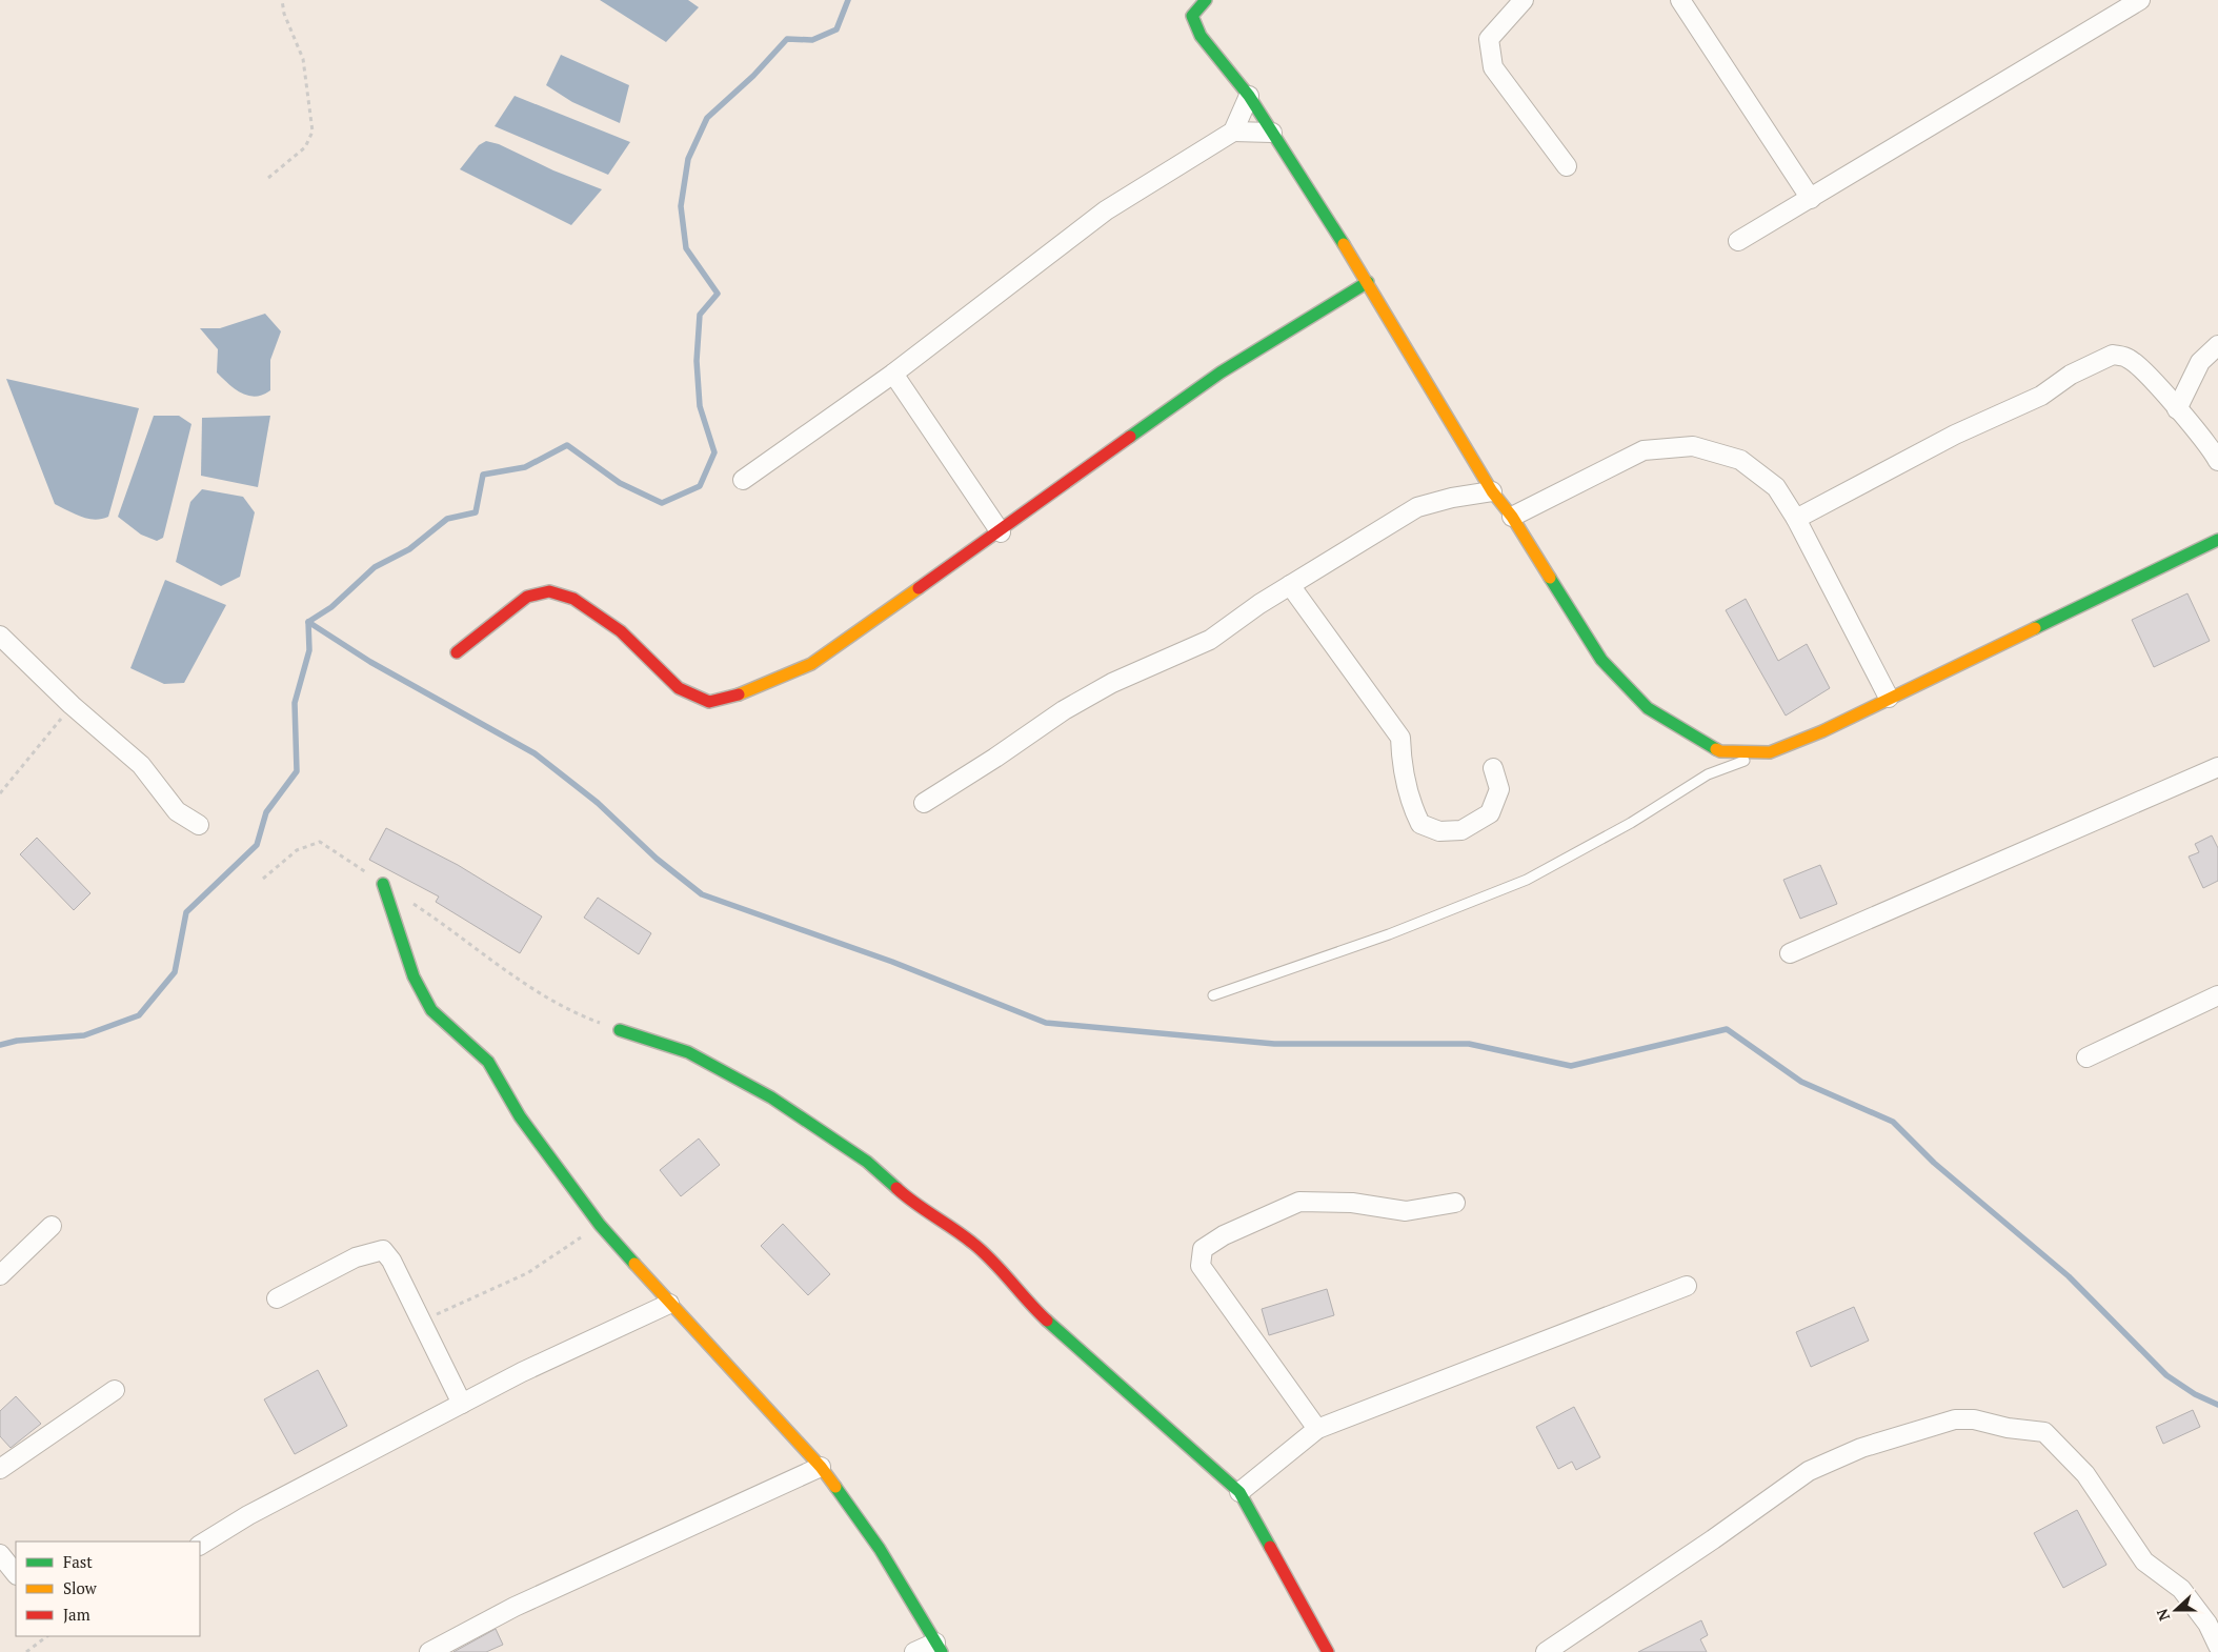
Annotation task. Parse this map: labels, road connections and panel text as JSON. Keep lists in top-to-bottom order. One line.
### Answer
{"legend":["Fast","Slow","Jam"],"north":"left"}
